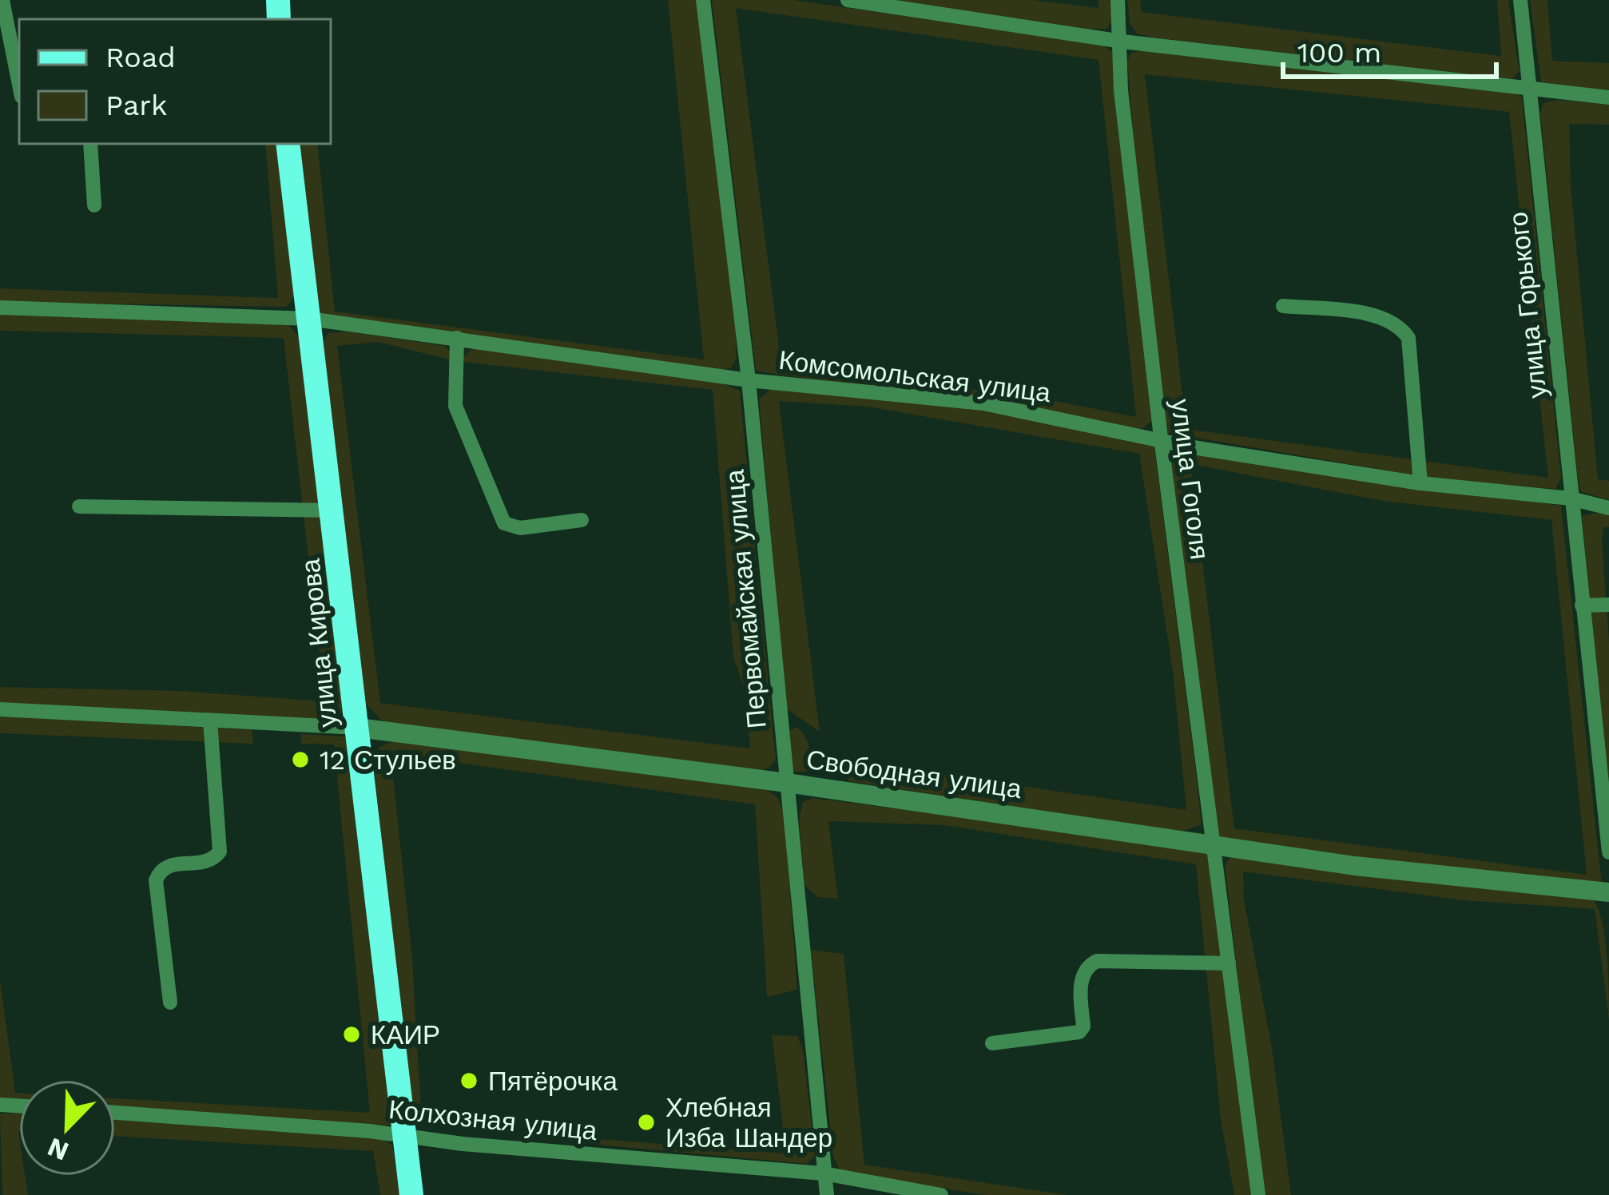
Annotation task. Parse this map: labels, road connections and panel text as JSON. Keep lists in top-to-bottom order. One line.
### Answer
{"streets":{"main road":["улица Кирова"],"street":["улица Горького","Комсомольская улица","улица Гоголя","Первомайская улица","Свободная улица","Колхозная улица"]},"crossings":[["улица Горького","Комсомольская улица"],["Комсомольская улица","улица Гоголя"],["Комсомольская улица","Первомайская улица"],["Комсомольская улица","улица Кирова"],["улица Гоголя","Свободная улица"],["Первомайская улица","Свободная улица"],["Первомайская улица","Колхозная улица"],["улица Кирова","Свободная улица"],["улица Кирова","Колхозная улица"]],"places":["12 Стульев","КАИР","Пятёрочка","Хлебная Изба Шандер"],"legend":["Road","Park"],"scale_bar":"100 m","north":"bottom left"}
